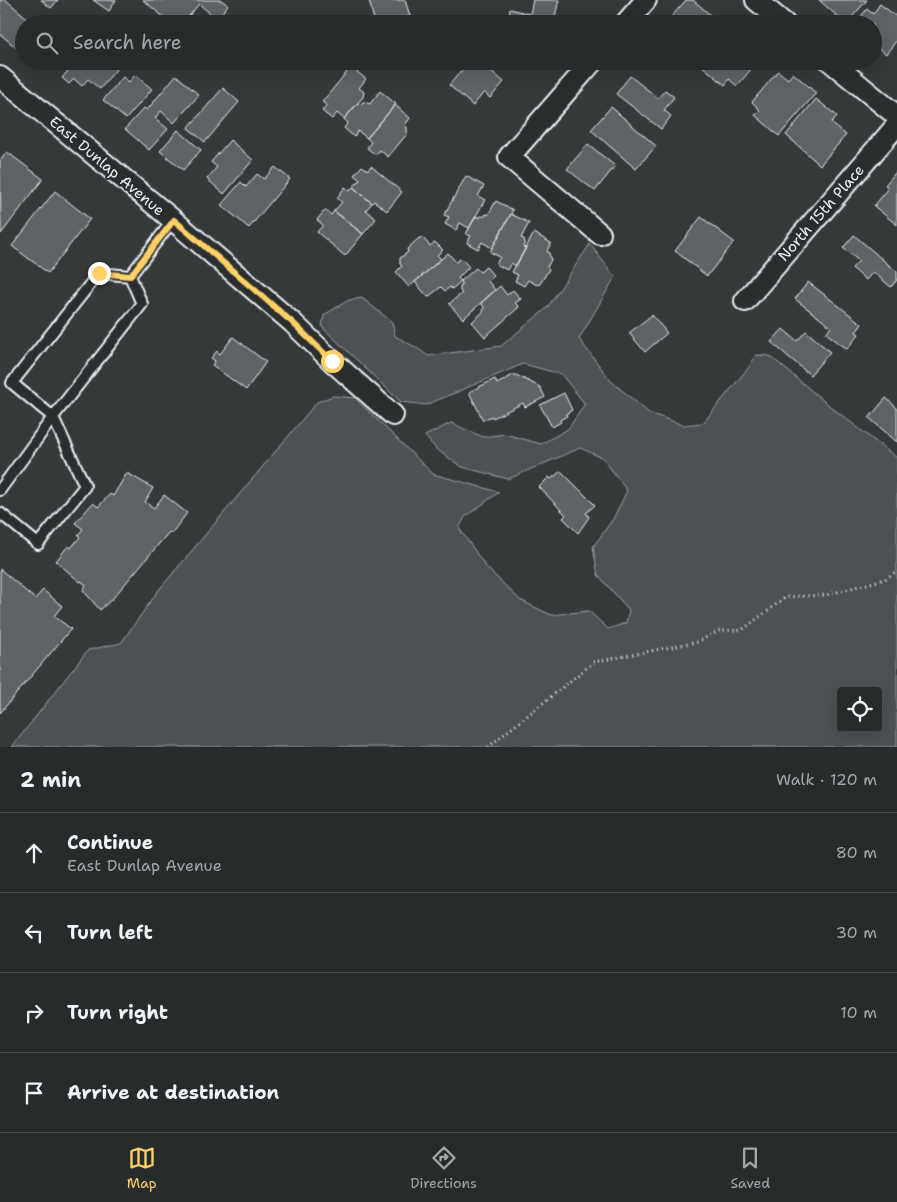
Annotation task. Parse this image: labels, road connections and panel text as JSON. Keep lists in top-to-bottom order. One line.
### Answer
{"streets":{"street":["East Dunlap Avenue","North 15th Place"]},"page":{"search":"Search here","heading":["2 min","Walk · 120 m"],"list":[["Continue","East Dunlap Avenue","80 m"],["Turn left","30 m"],["Turn right","10 m"],"Arrive at destination"],"nav":["Map","Directions","Saved"]}}
